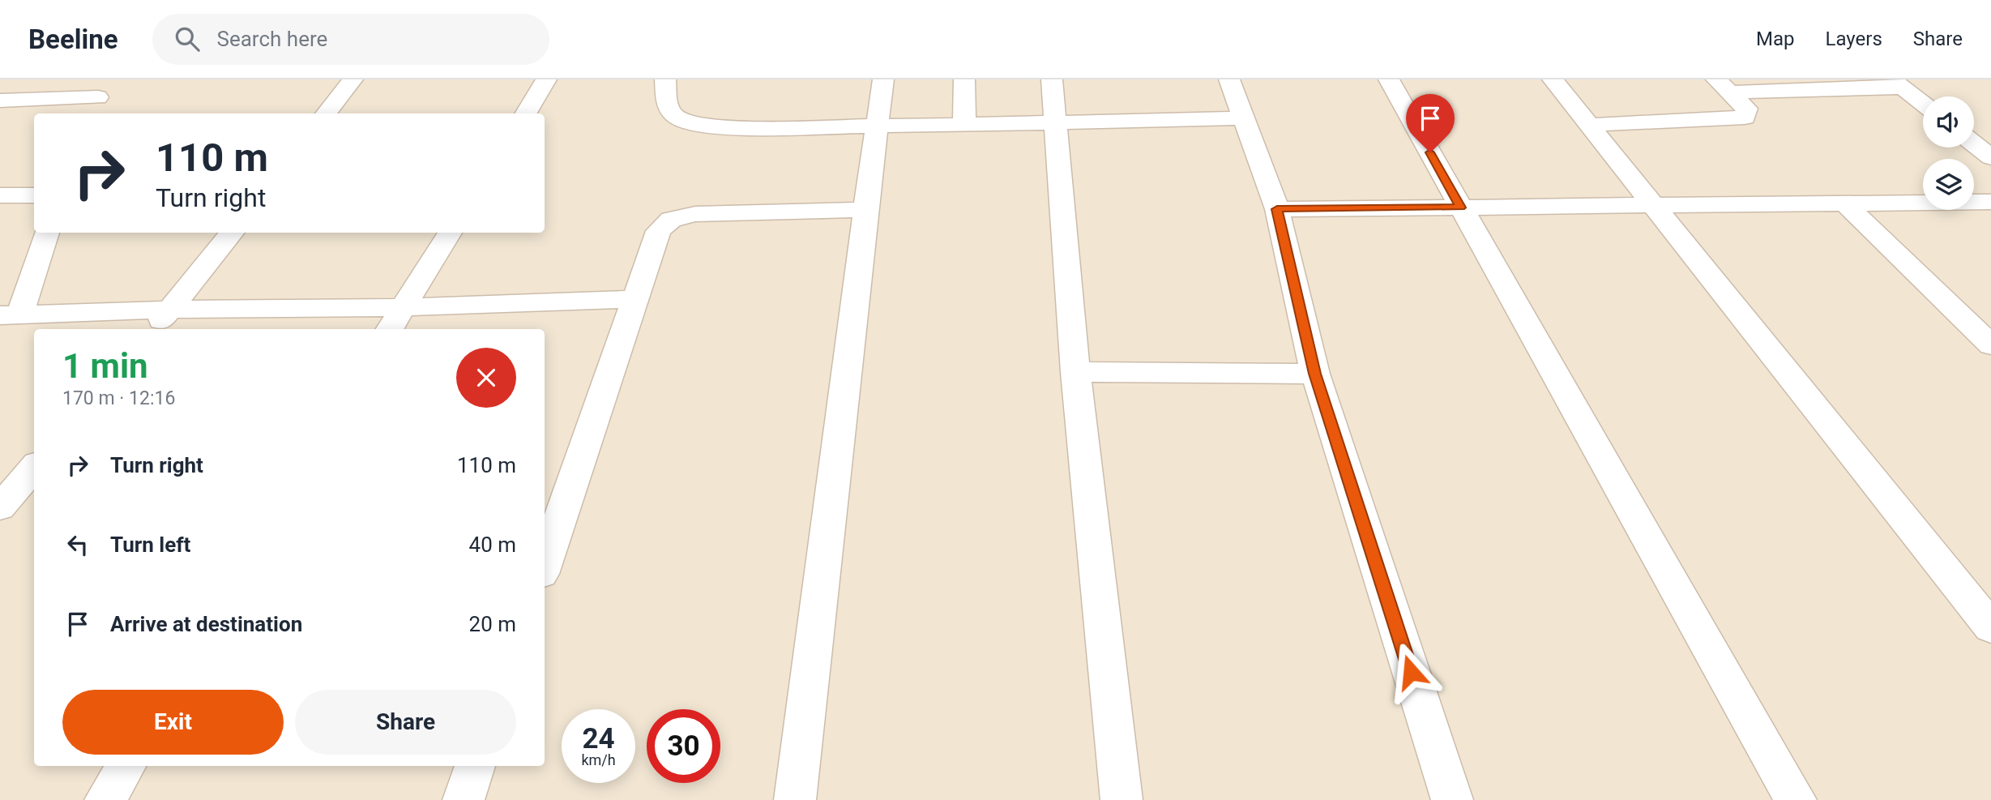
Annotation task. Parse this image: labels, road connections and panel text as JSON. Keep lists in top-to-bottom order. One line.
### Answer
{"page":{"header":"Beeline","search":"Search here","nav":["Map","Layers","Share"],"turn":["110 m","Turn right"],"heading":["1 min","170 m · 12:16"],"list":[{"name":"Turn right","value":"110 m"},{"name":"Turn left","value":"40 m"},{"name":"Arrive at destination","value":"20 m"}],"buttons":["Exit","Share"],"speed":"24 km/h","limit":"30"}}
